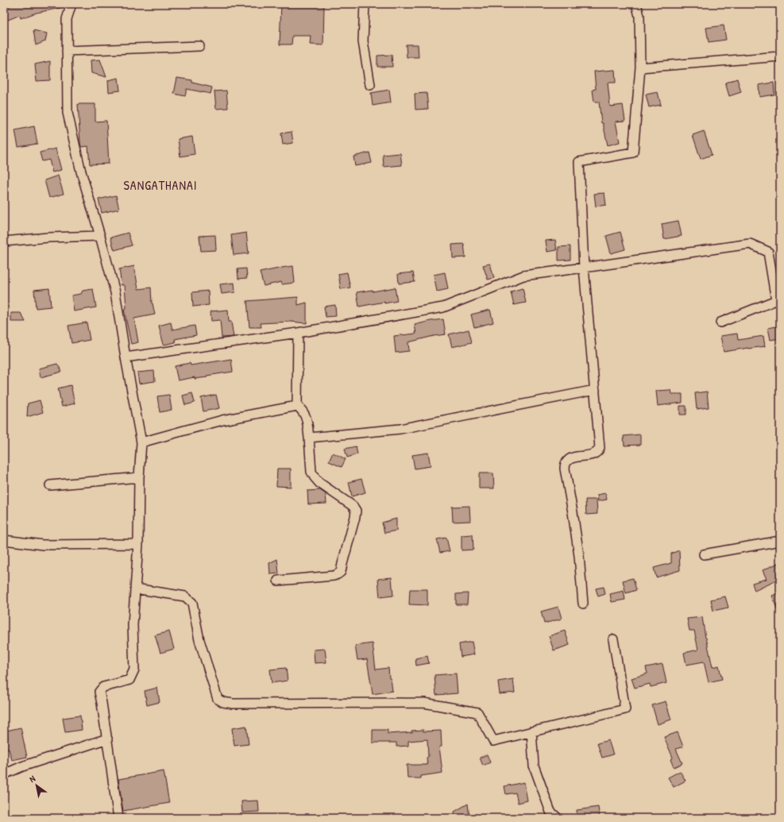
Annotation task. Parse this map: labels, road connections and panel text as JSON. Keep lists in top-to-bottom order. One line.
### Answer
{"districts":["SANGATHANAI"],"north":"top left"}
